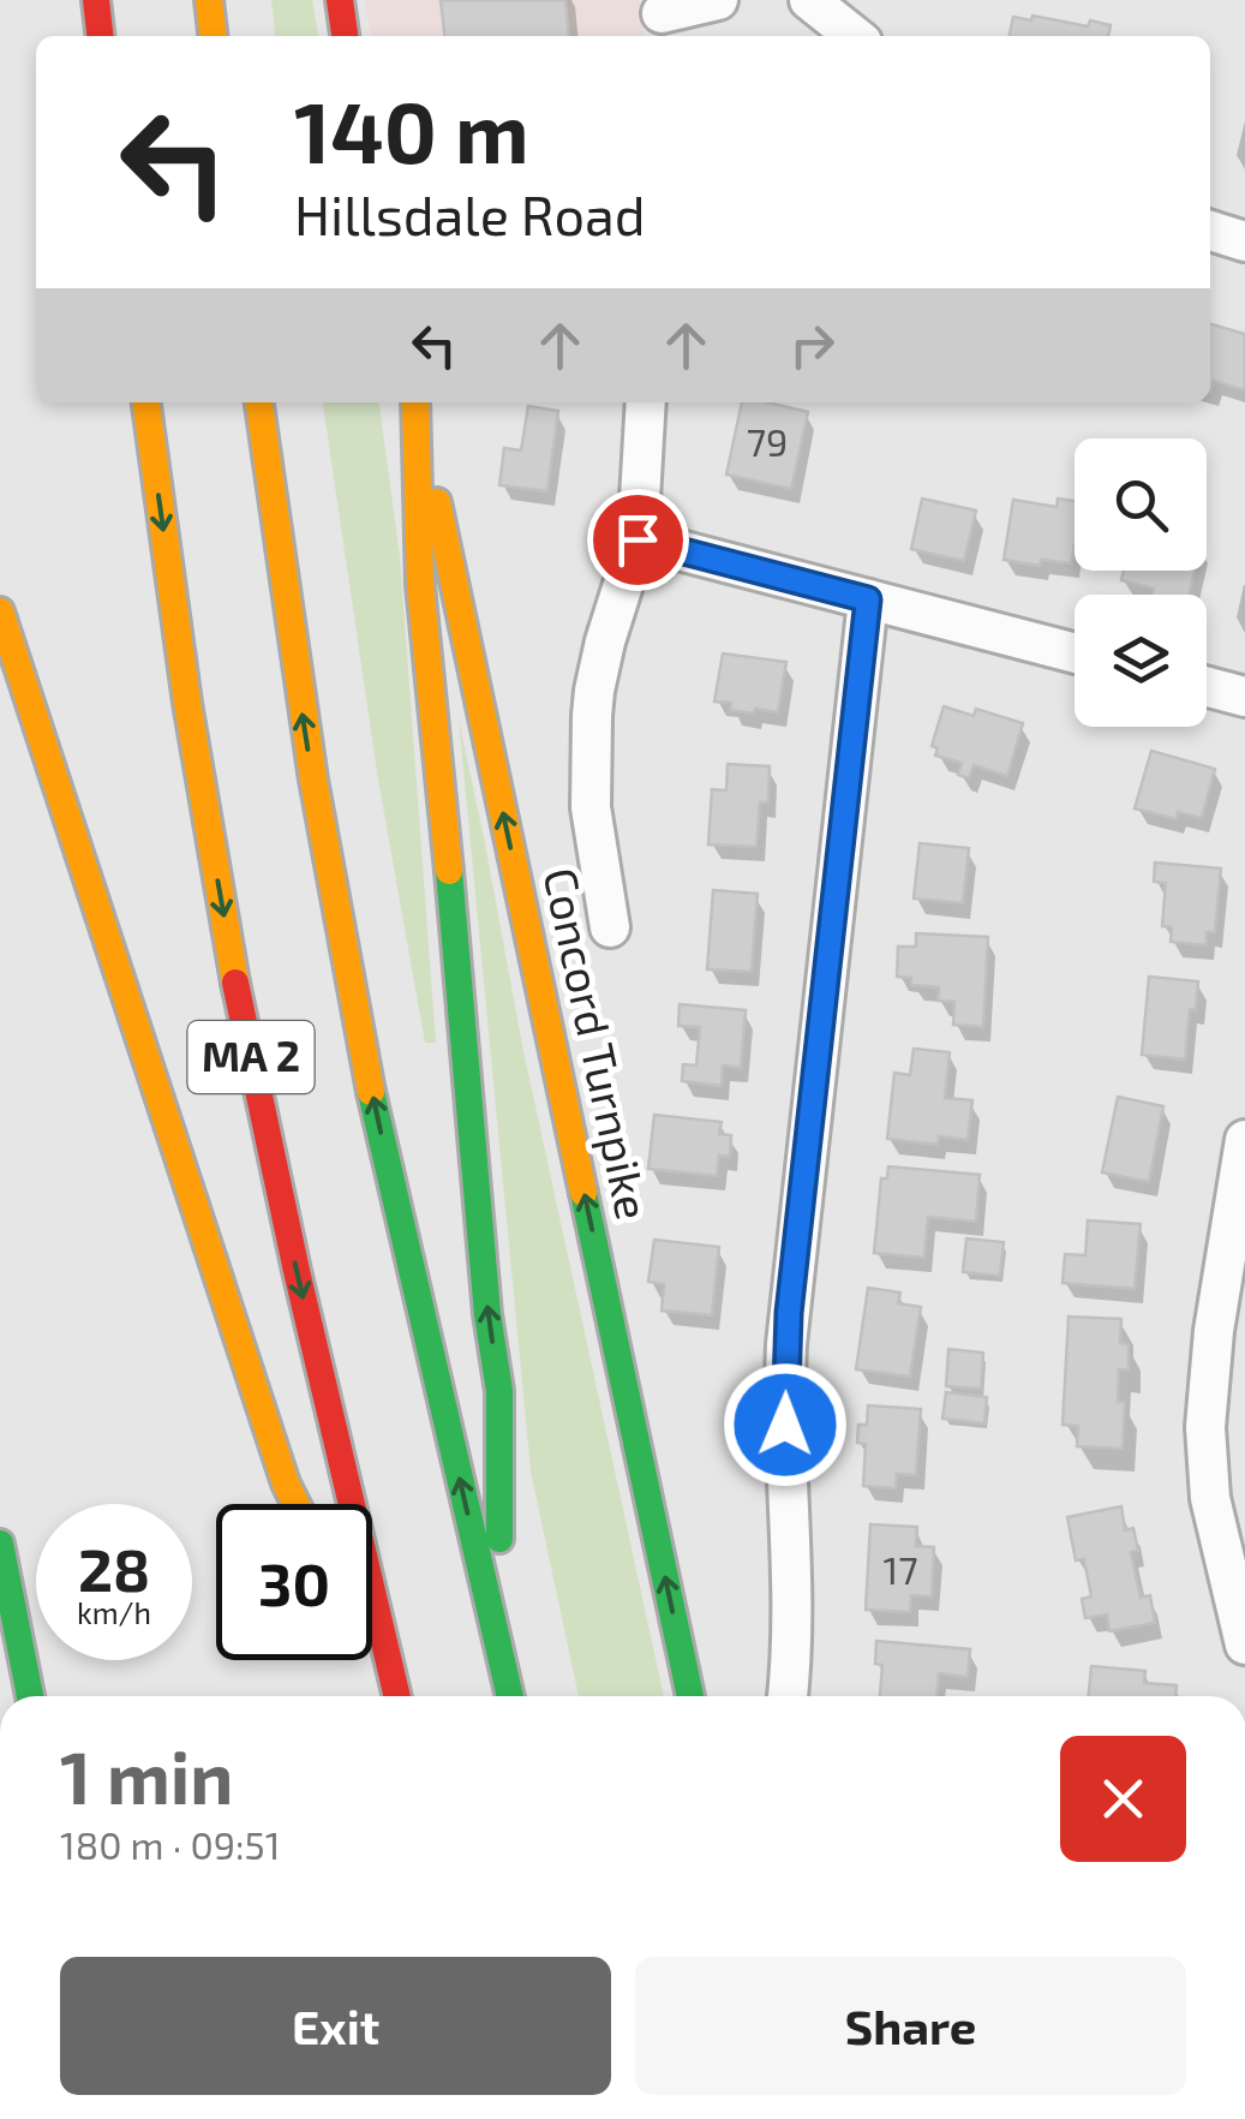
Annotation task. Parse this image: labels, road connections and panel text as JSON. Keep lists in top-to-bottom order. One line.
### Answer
{"streets":{"main road":["Concord Turnpike","MA 2"]},"house_numbers":["79","17"],"page":{"turn":["140 m","Hillsdale Road"],"speed":"28 km/h","limit":"30","heading":["1 min","180 m · 09:51"],"buttons":["Exit","Share"]}}
